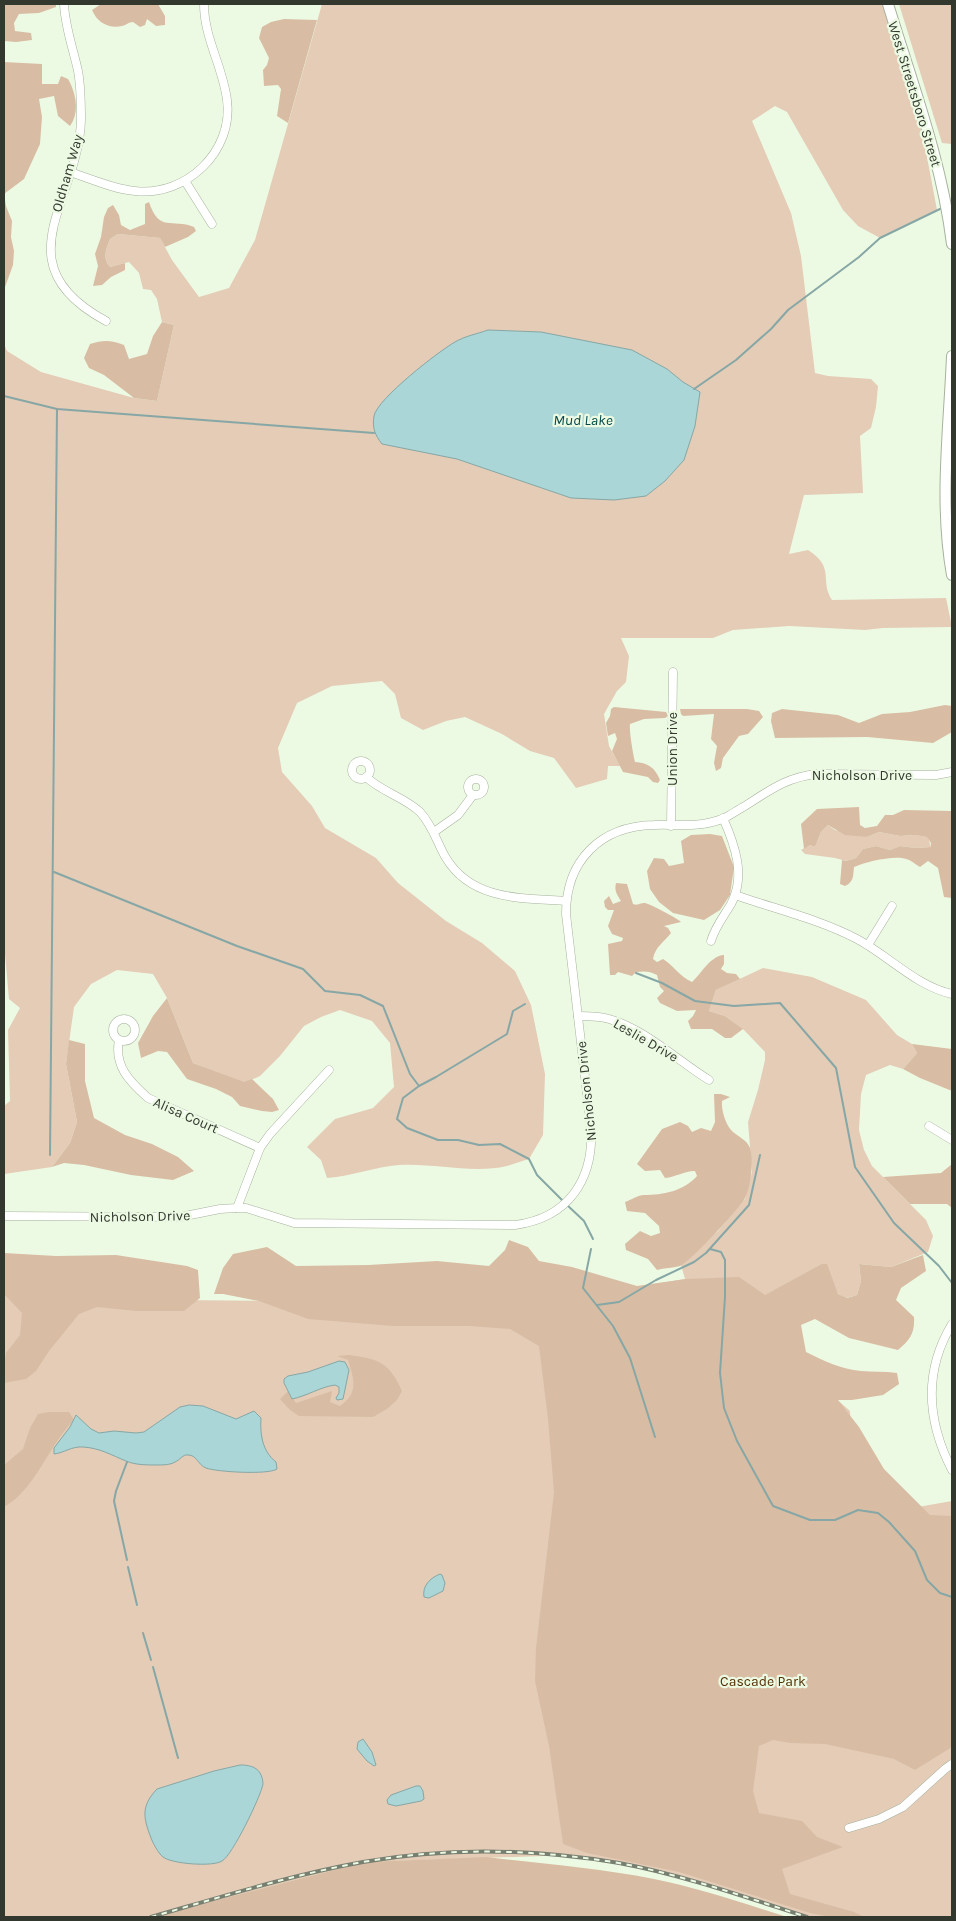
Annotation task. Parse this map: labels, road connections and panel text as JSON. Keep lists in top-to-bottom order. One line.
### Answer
{"streets":{"main road":["West Streetsboro Street"],"street":["Oldham Way","Union Drive","Nicholson Drive","Leslie Drive","Alisa Court"]},"crossings":[["Union Drive","Nicholson Drive"],["Nicholson Drive","Leslie Drive"]],"water":["Mud Lake"],"parks":["Cascade Park"]}
